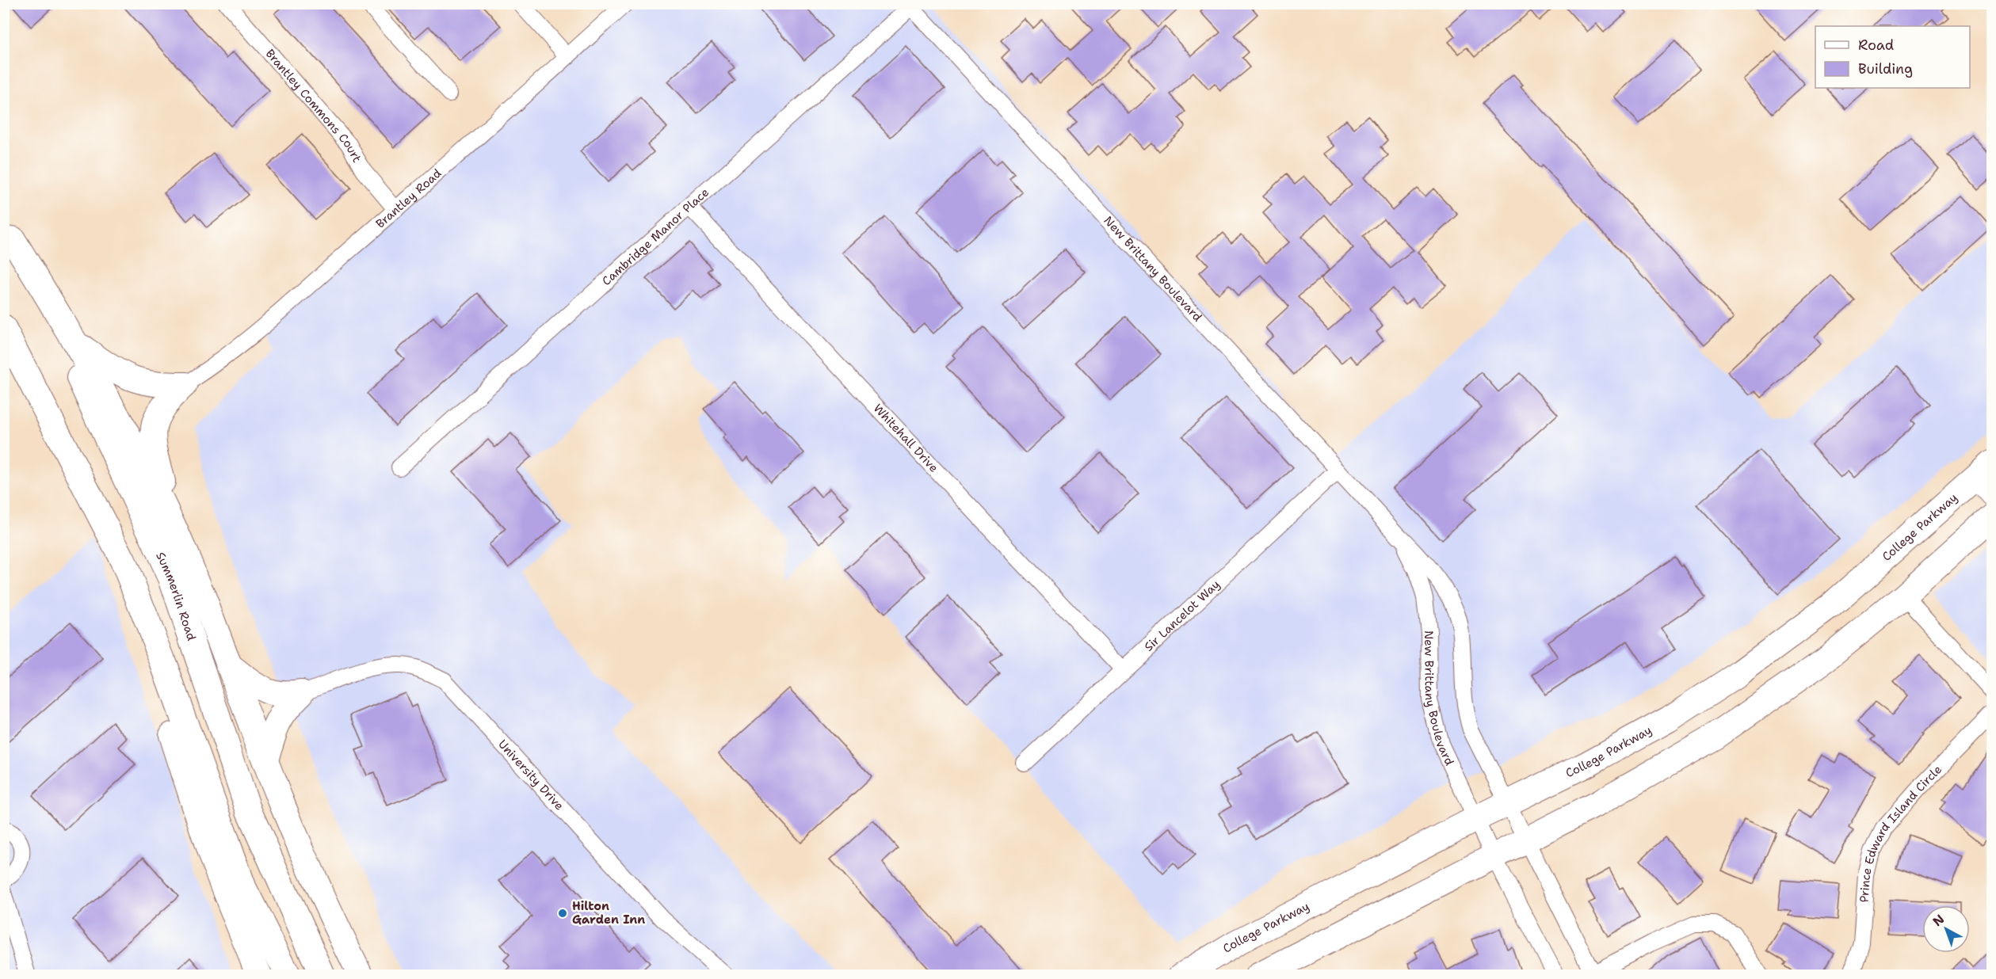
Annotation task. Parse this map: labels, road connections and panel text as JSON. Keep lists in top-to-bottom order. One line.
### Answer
{"streets":{"main road":["College Parkway","Summerlin Road"],"street":["Brantley Commons Court","Brantley Road","Cambridge Manor Place","New Brittany Boulevard","Whitehall Drive","Sir Lancelot Way","University Drive","Prince Edward Island Circle"]},"crossings":[["Brantley Commons Court","Brantley Road"],["Cambridge Manor Place","New Brittany Boulevard"],["Cambridge Manor Place","Whitehall Drive"],["New Brittany Boulevard","College Parkway"],["New Brittany Boulevard","Sir Lancelot Way"],["Whitehall Drive","Sir Lancelot Way"]],"places":["Hilton Garden Inn"],"legend":["Road","Building"],"north":"top left"}
